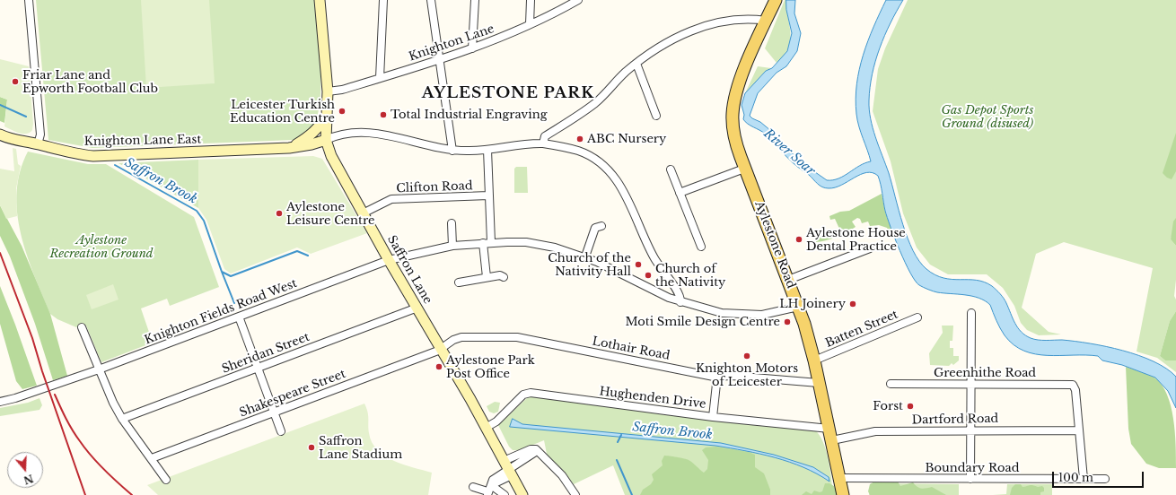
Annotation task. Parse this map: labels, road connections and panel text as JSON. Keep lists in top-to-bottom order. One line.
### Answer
{"streets":{"main road":["Knighton Lane East","Aylestone Road","Saffron Lane"],"street":["Knighton Lane","Clifton Road","Knighton Fields Road West","Batten Street","Lothair Road","Sheridan Street","Greenhithe Road","Shakespeare Street","Hughenden Drive","Dartford Road","Boundary Road"]},"crossings":[["Knighton Lane","Saffron Lane"],["Knighton Lane East","Saffron Lane"],["Clifton Road","Saffron Lane"],["Aylestone Road","Knighton Fields Road West"],["Aylestone Road","Batten Street"],["Aylestone Road","Lothair Road"],["Aylestone Road","Hughenden Drive"],["Aylestone Road","Dartford Road"],["Aylestone Road","Boundary Road"],["Saffron Lane","Knighton Fields Road West"],["Saffron Lane","Lothair Road"],["Saffron Lane","Sheridan Street"],["Saffron Lane","Shakespeare Street"],["Saffron Lane","Hughenden Drive"],["Lothair Road","Shakespeare Street"],["Greenhithe Road","Dartford Road"]],"districts":["AYLESTONE PARK"],"water":["River Soar","Saffron Brook"],"parks":["Gas Depot Sports Ground (disused)","Aylestone Recreation Ground"],"places":["Friar Lane and Epworth Football Club","Leicester Turkish Education Centre","Total Industrial Engraving","ABC Nursery","Aylestone Leisure Centre","Aylestone House Dental Practice","Church of the Nativity Hall","Church of the Nativity","LH Joinery","Moti Smile Design Centre","Knighton Motors of Leicester","Aylestone Park Post Office","Forst","Saffron Lane Stadium"],"scale_bar":"100 m","north":"bottom"}
